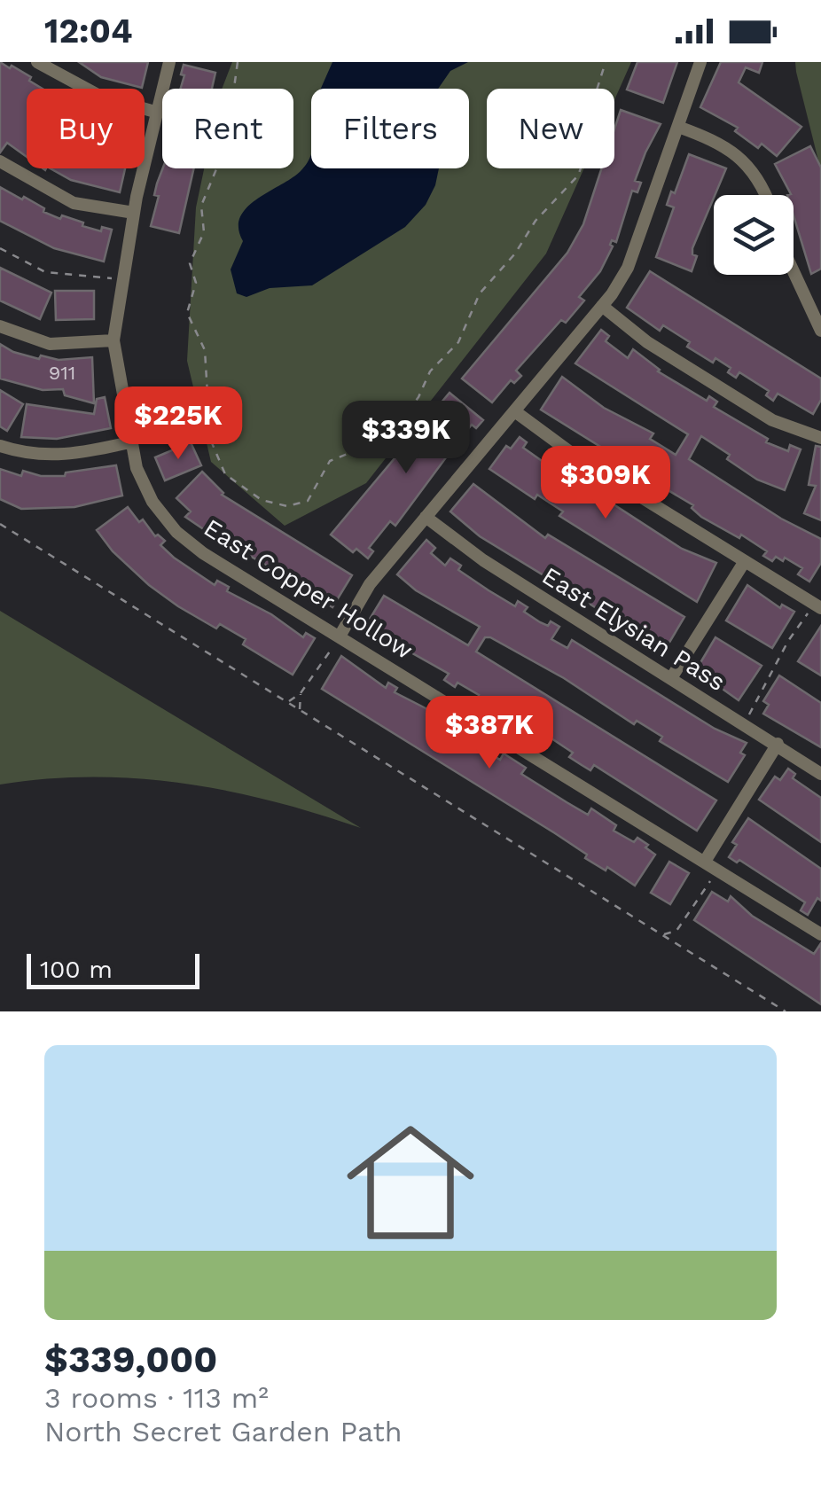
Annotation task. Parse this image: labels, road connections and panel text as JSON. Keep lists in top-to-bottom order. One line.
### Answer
{"streets":{"street":["East Copper Hollow","East Elysian Pass"]},"house_numbers":["911"],"scale_bar":"100 m","page":{"status":"12:04","chip":["Buy","Rent","Filters","New"],"price":["$225K","$339K","$309K","$387K"],"scale":"100 m","list":[{"name":"$339,000","note":"3 rooms · 113 m² · North Secret Garden Path"}]}}
